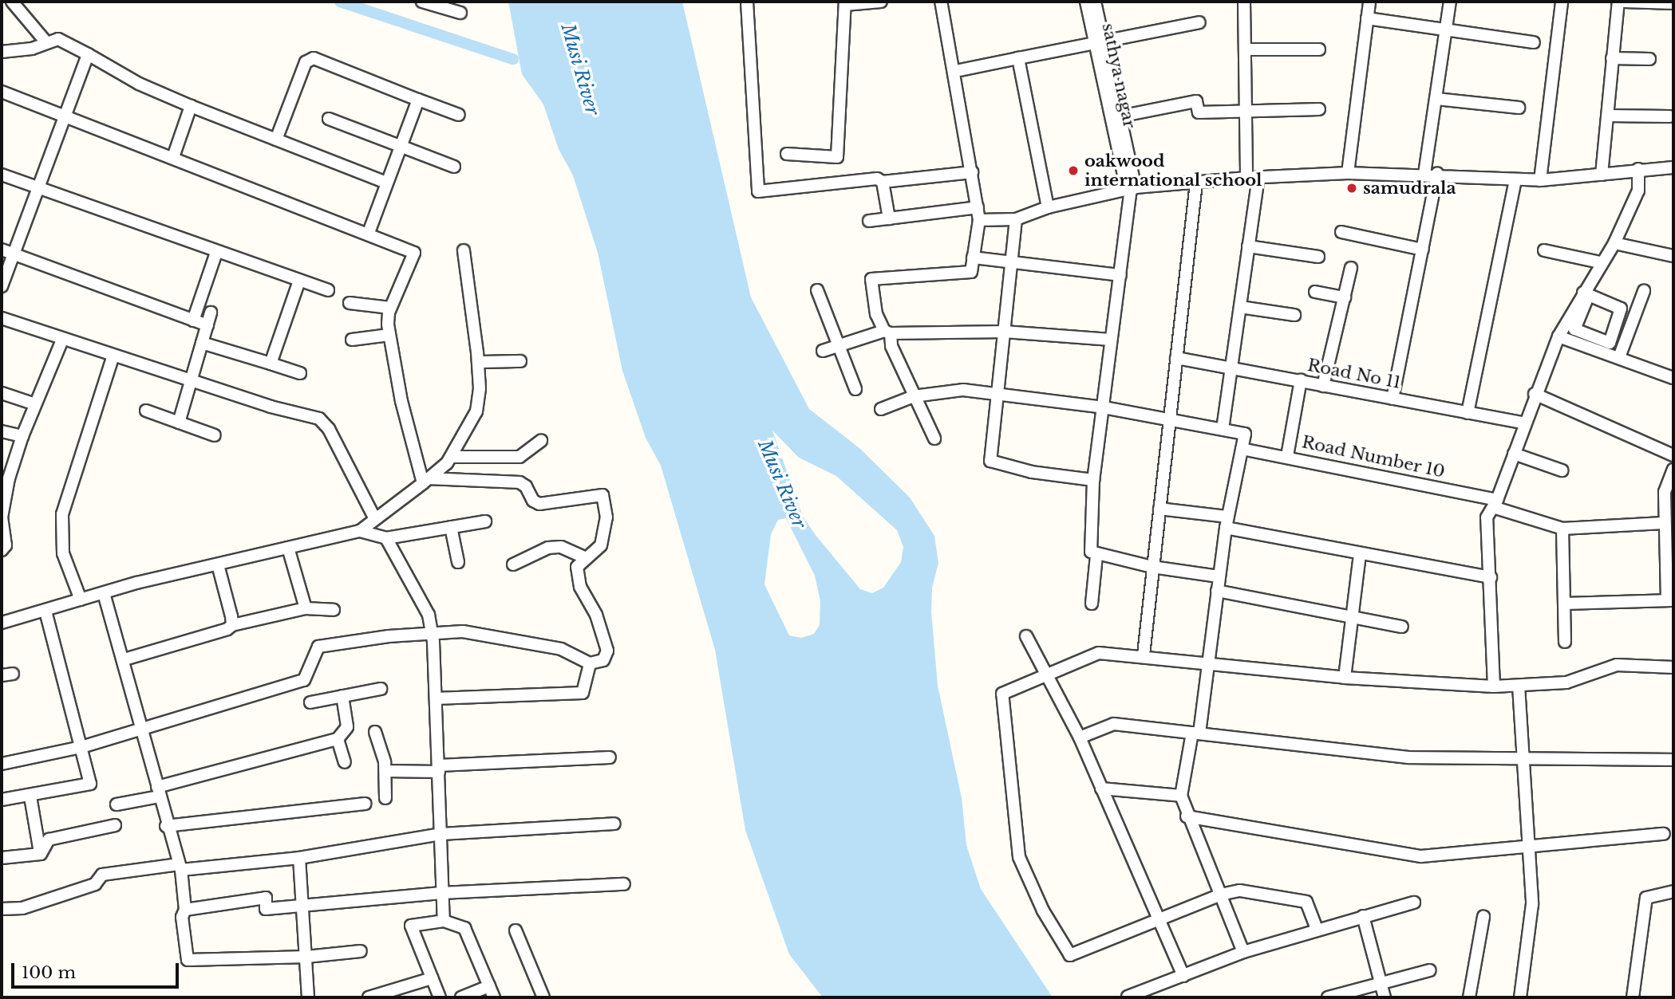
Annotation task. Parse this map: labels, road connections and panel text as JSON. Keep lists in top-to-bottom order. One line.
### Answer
{"streets":{"street":["sathya nagar","Road No 11","Road Number 10"]},"water":["Musi River"],"places":["oakwood international school","samudrala"],"scale_bar":"100 m"}
